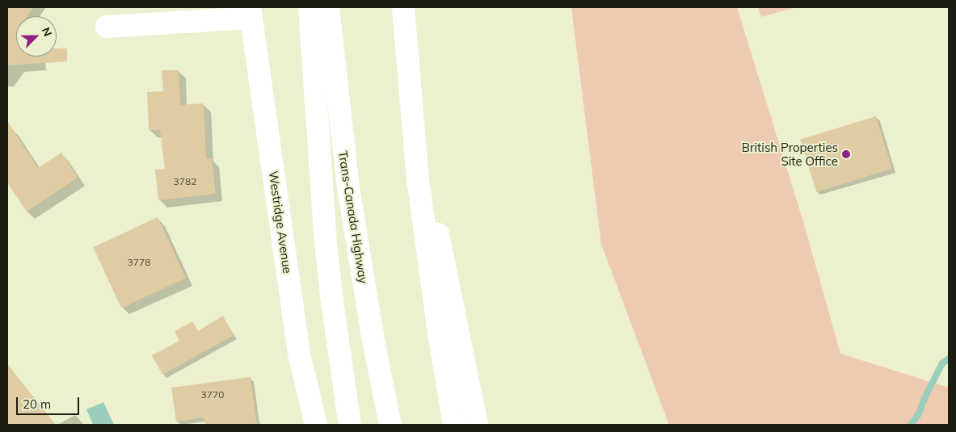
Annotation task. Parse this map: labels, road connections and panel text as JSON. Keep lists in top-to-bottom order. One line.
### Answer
{"streets":{"main road":["Trans-Canada Highway","Westridge Avenue"]},"places":["British Properties Site Office"],"house_numbers":["3782","3778","3770"],"scale_bar":"20 m","north":"top right"}
